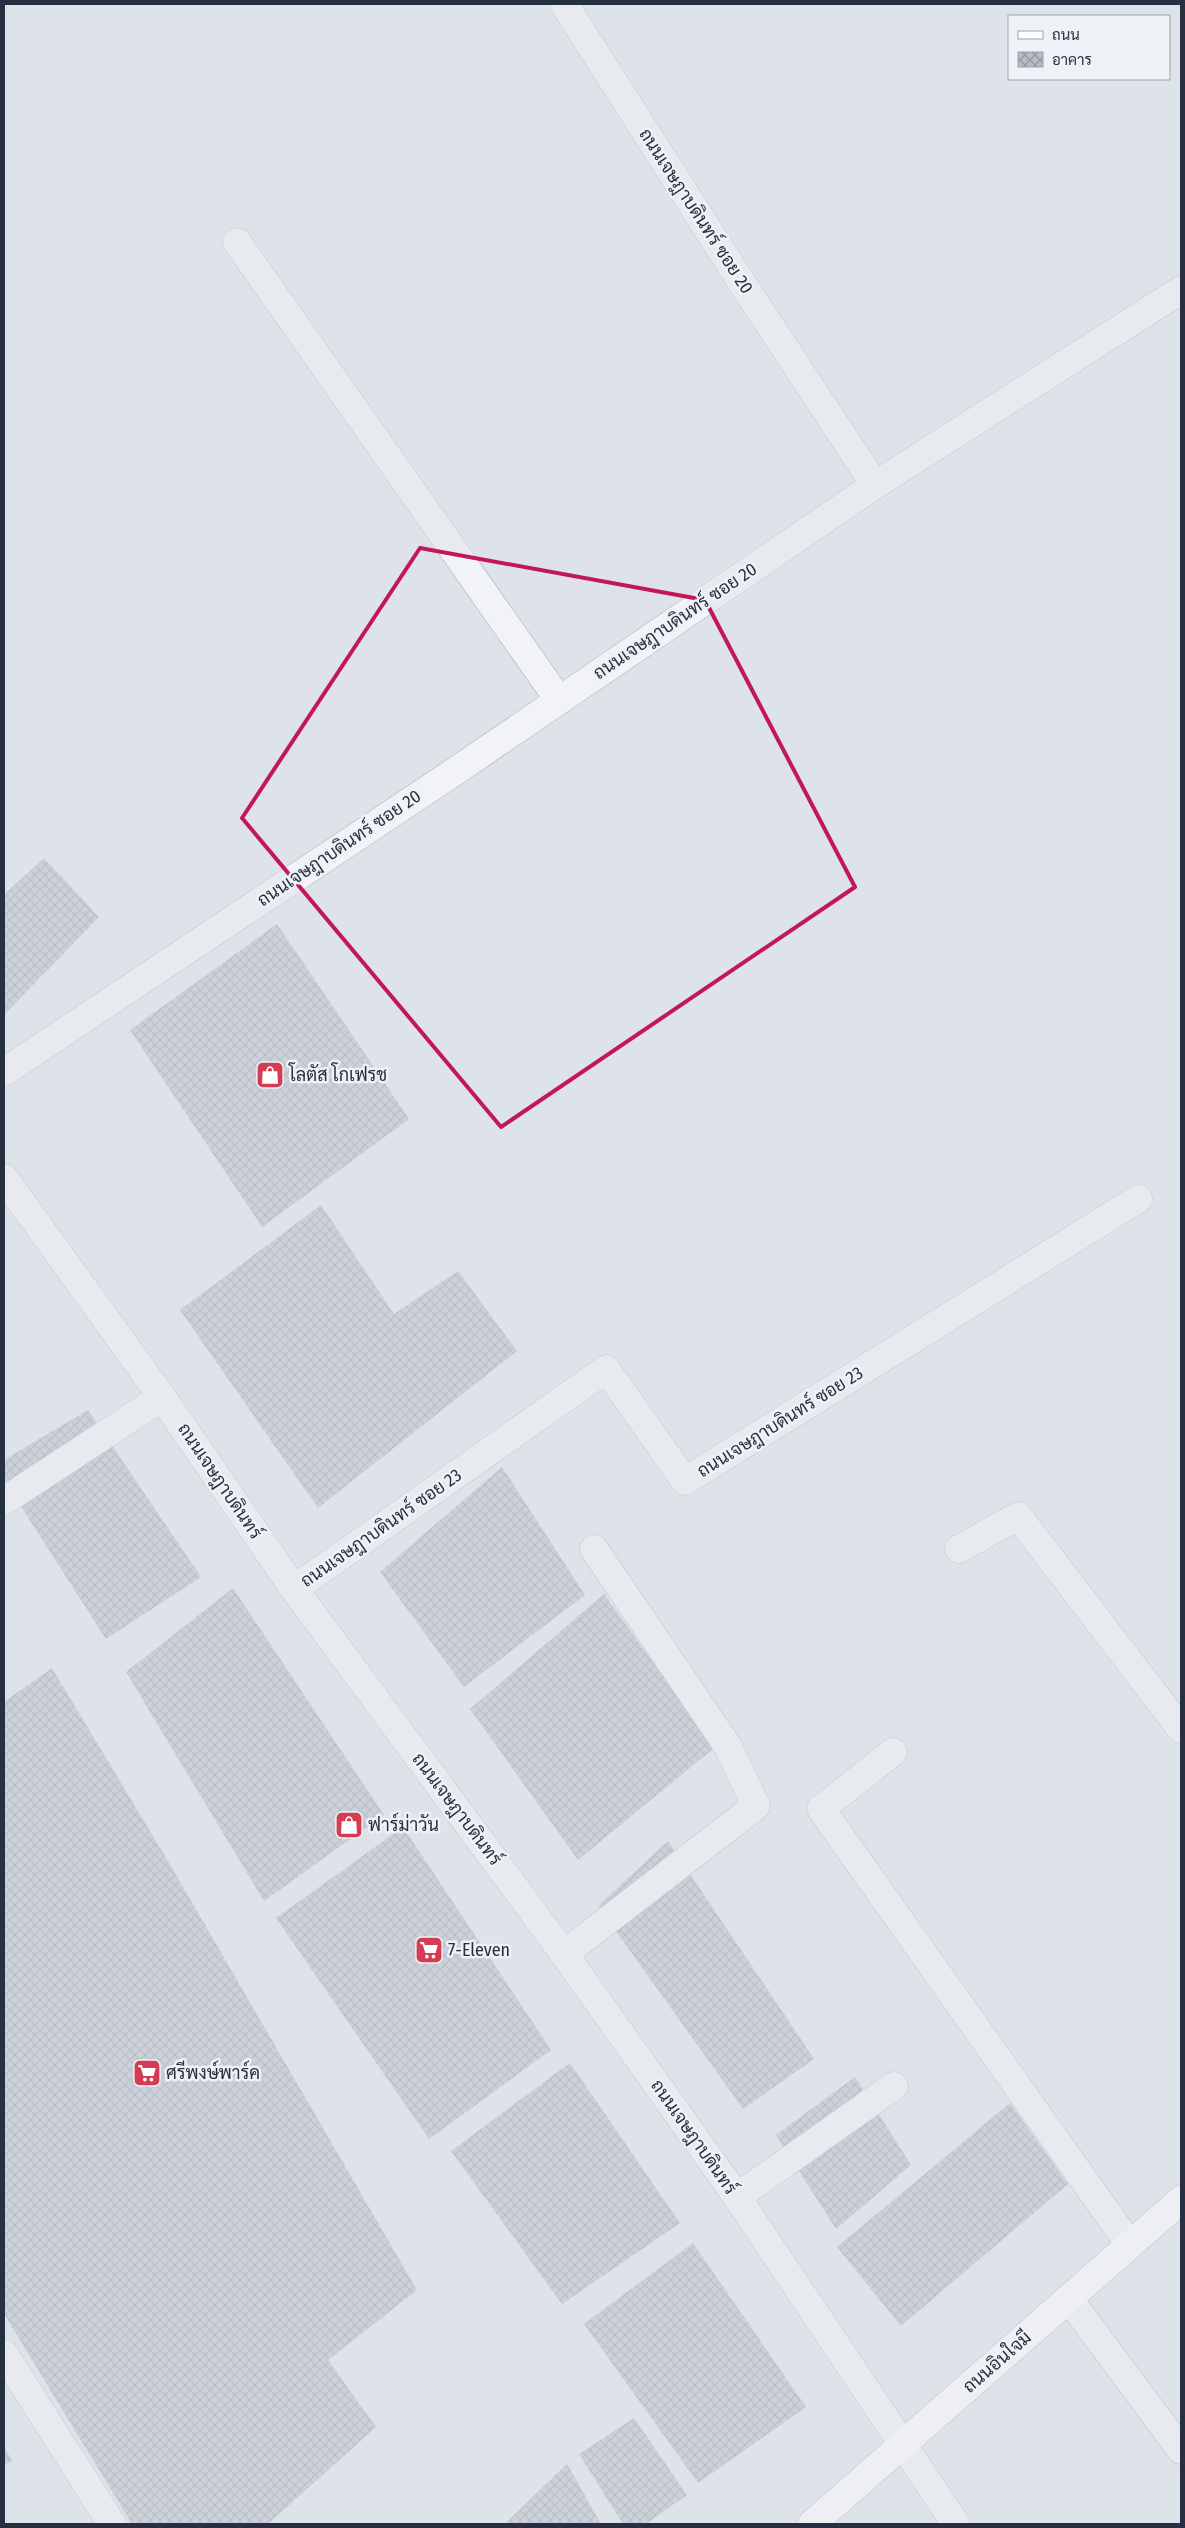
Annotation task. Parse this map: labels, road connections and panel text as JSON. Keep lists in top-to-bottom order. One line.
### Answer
{"streets":{"main road":["ถนนอินใจมี"],"street":["ถนนเจษฎาบดินทร์ ซอย 20","ถนนเจษฎาบดินทร์ ซอย 23","ถนนเจษฎาบดินทร์"]},"crossings":[["ถนนเจษฎาบดินทร์ ซอย 23","ถนนเจษฎาบดินทร์"],["ถนนเจษฎาบดินทร์","ถนนอินใจมี"]],"places":{"shop":["โลตัส โกเฟรช","ฟาร์ม่าวัน"],"supermarket":["7-Eleven","ศรีพงษ์พาร์ค"]},"legend":["ถนน","อาคาร"]}
